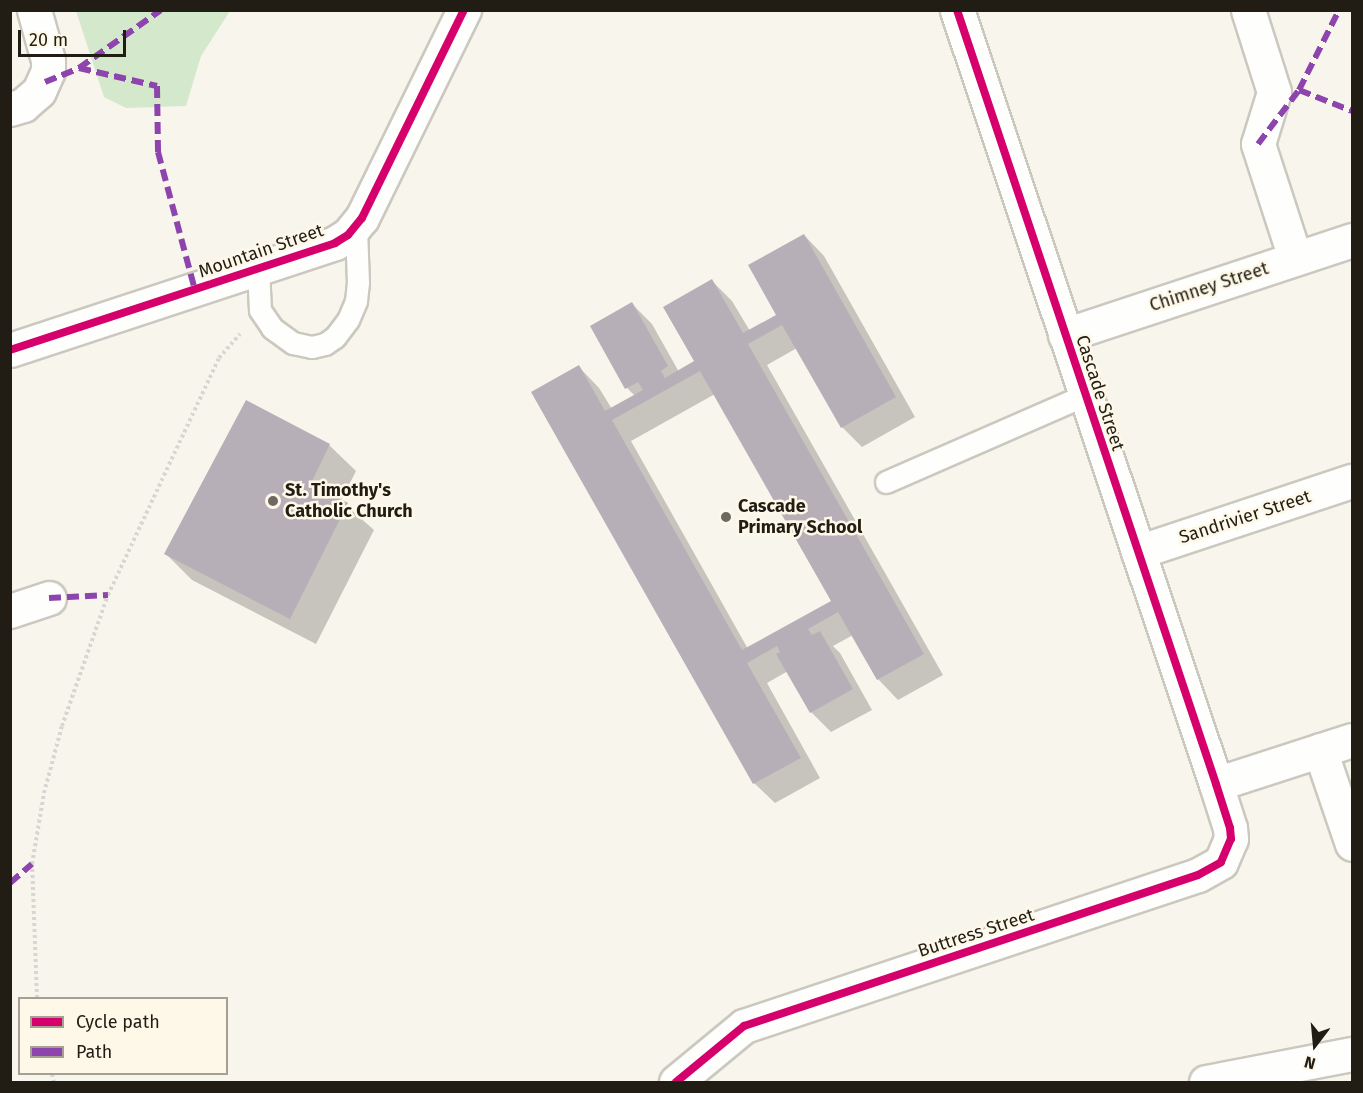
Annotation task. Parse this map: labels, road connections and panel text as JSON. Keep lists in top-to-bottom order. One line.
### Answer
{"streets":{"street":["Mountain Street","Chimney Street","Cascade Street","Sandrivier Street","Buttress Street"]},"crossings":[["Chimney Street","Cascade Street"],["Cascade Street","Sandrivier Street"],["Cascade Street","Buttress Street"]],"places":["St. Timothy's Catholic Church","Cascade Primary School"],"legend":["Cycle path","Path"],"scale_bar":"20 m","north":"bottom"}
